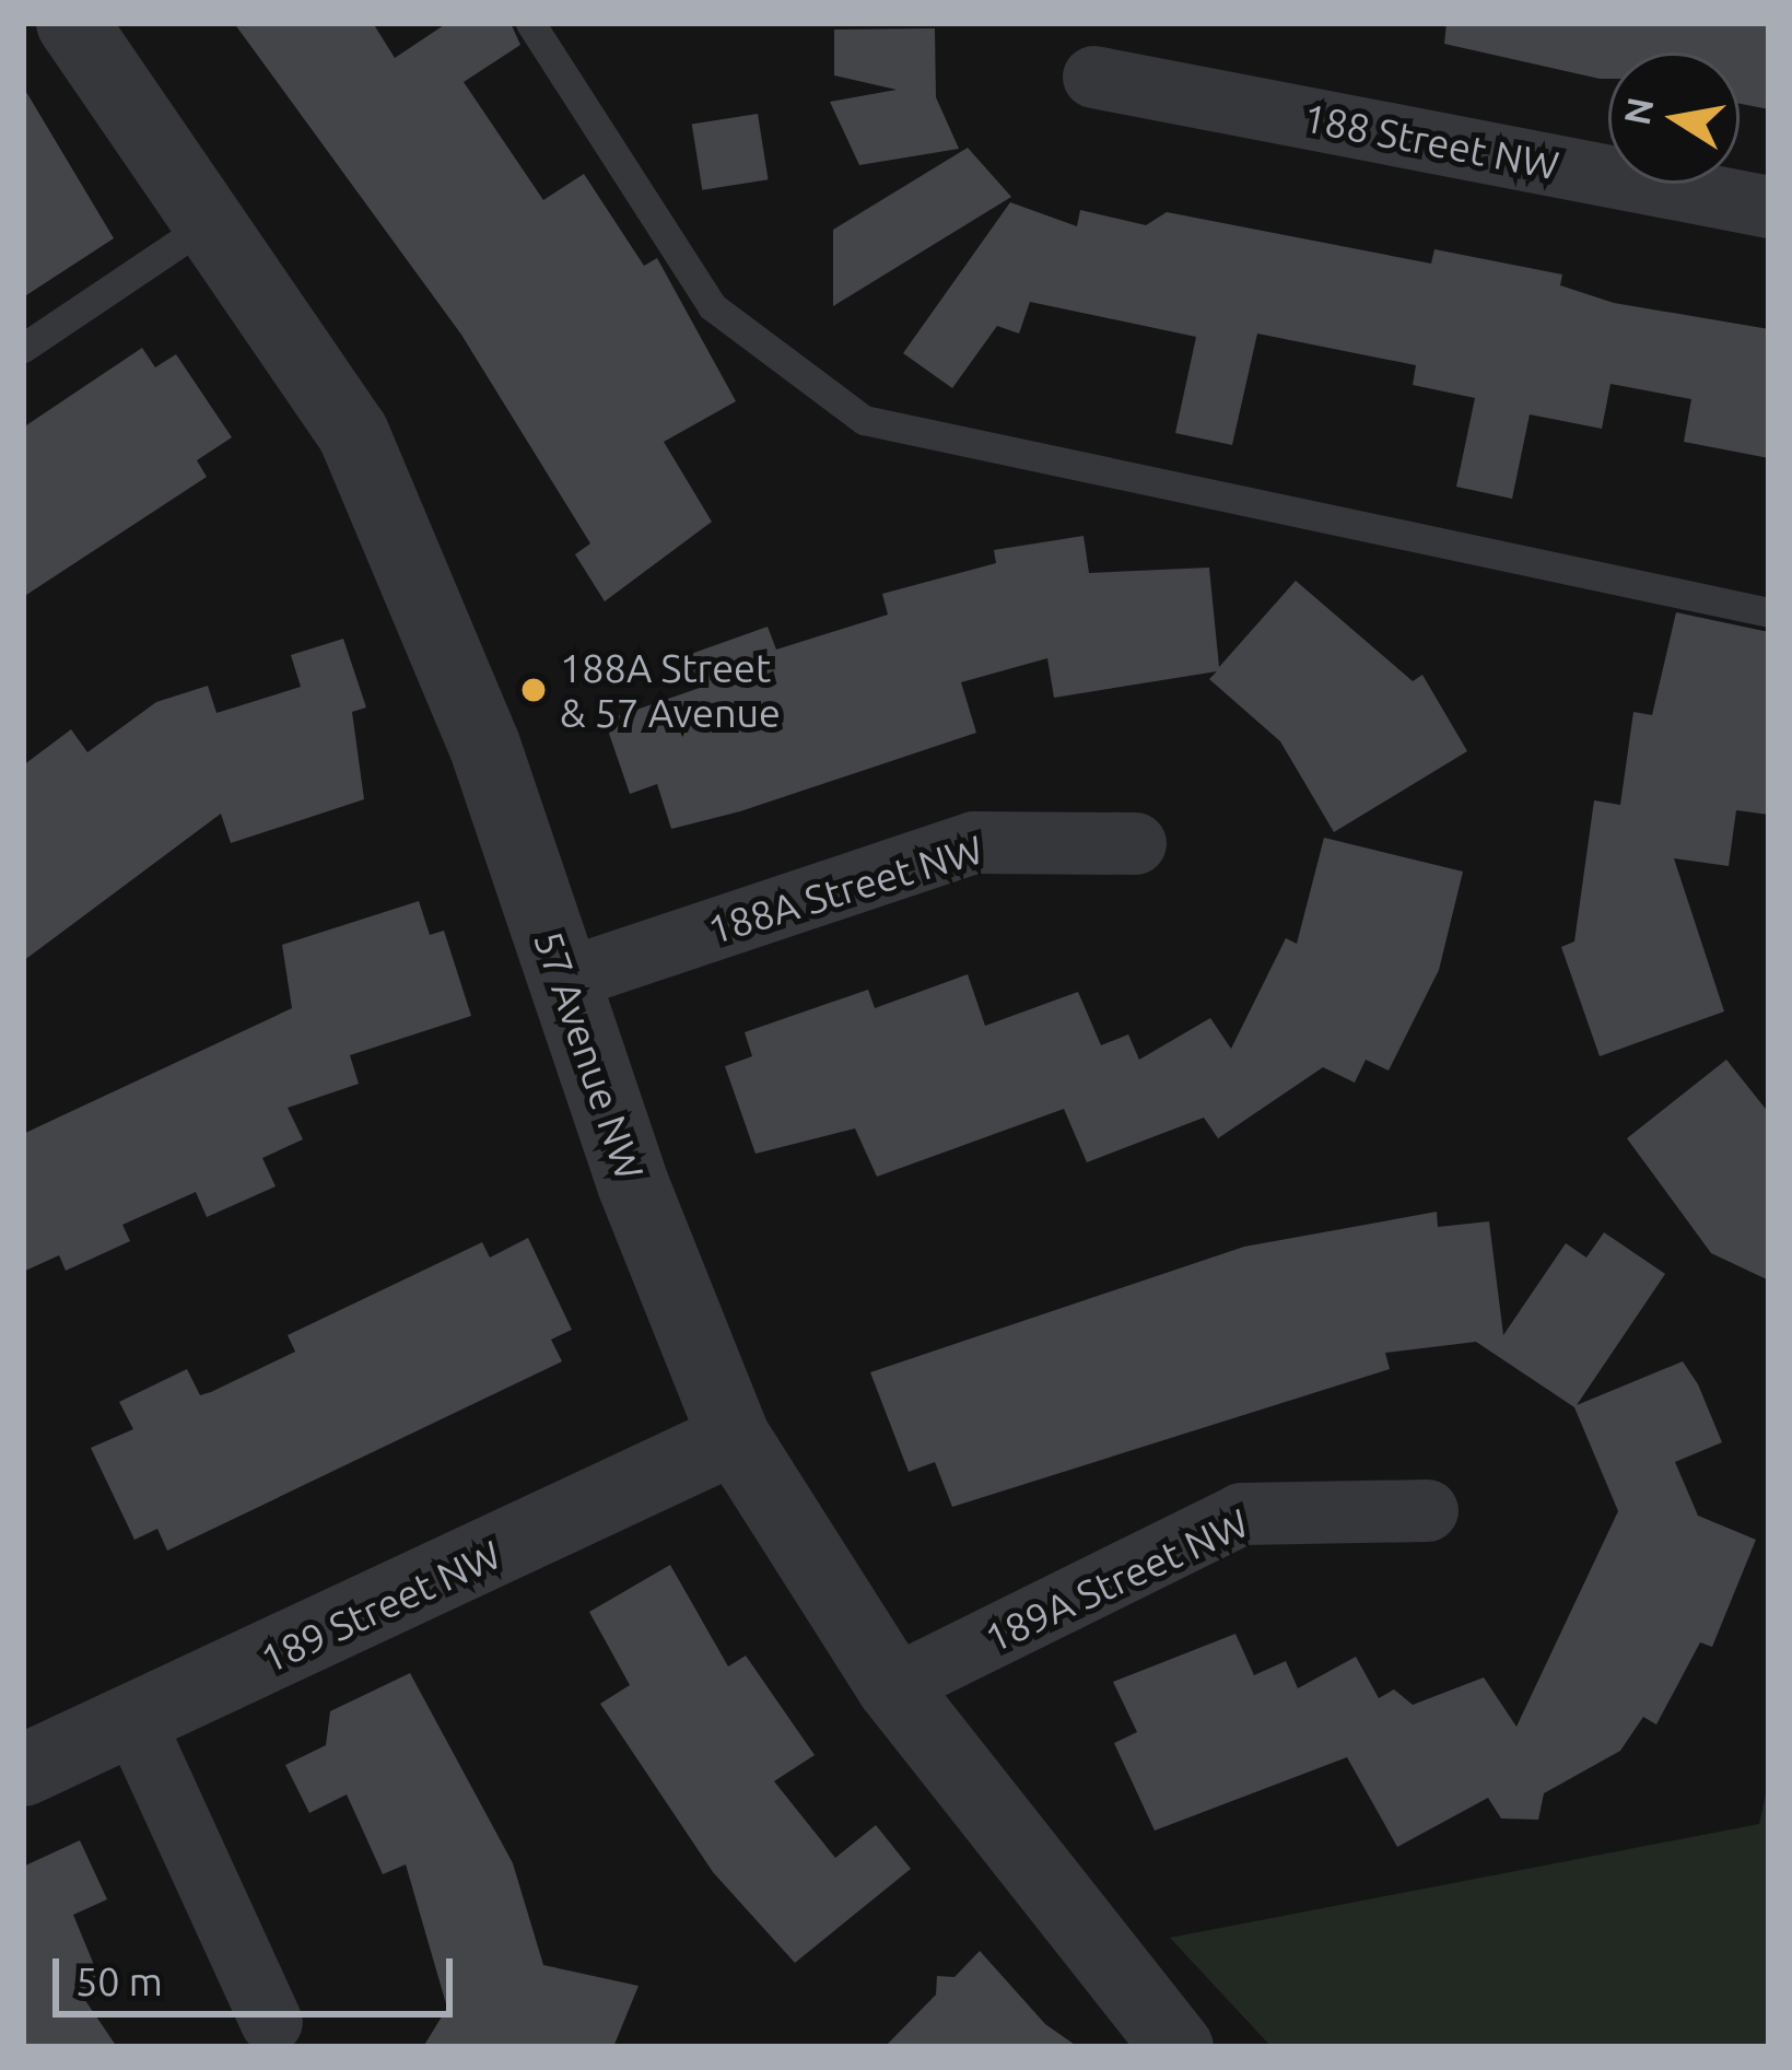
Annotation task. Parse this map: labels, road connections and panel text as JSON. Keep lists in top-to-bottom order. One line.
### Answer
{"streets":{"street":["188 Street NW","188A Street NW","57 Avenue NW","189A Street NW","189 Street NW"]},"crossings":[["188A Street NW","57 Avenue NW"],["57 Avenue NW","189A Street NW"],["57 Avenue NW","189 Street NW"]],"places":["188A Street & 57 Avenue"],"scale_bar":"50 m","north":"left"}
